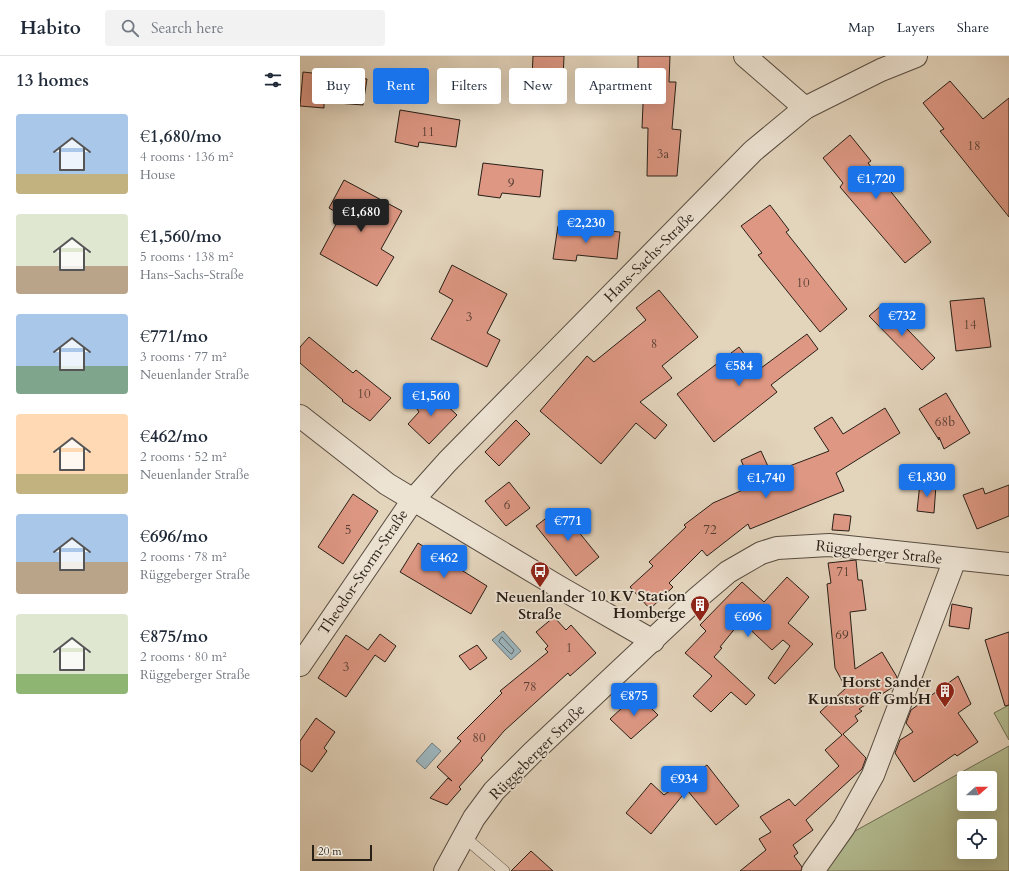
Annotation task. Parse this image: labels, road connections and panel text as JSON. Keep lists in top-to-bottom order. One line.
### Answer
{"streets":{"street":["Hans-Sachs-Straße","Rüggeberger Straße","Theodor-Storm-Straße"]},"crossings":[["Hans-Sachs-Straße","Theodor-Storm-Straße"]],"places":{"bus stop":["Neuenlander Straße"],"building":["10 KV Station Homberge","Horst Sander Kunststoff GmbH"]},"house_numbers":["11","18","3a","9","10","3","14","8","10","68b","6","5","72","71","69","1","3","78","80"],"scale_bar":"20 m","north":"right","page":{"header":"Habito","search":"Search here","nav":["Map","Layers","Share"],"heading":"13 homes","chip":["Buy","Rent","Filters","New","Apartment"],"list":[{"name":"€1,680/mo","note":"4 rooms · 136 m² · House"},{"name":"€1,560/mo","note":"5 rooms · 138 m² · Hans-Sachs-Straße"},{"name":"€771/mo","note":"3 rooms · 77 m² · Neuenlander Straße"},{"name":"€462/mo","note":"2 rooms · 52 m² · Neuenlander Straße"},{"name":"€696/mo","note":"2 rooms · 78 m² · Rüggeberger Straße"},{"name":"€875/mo","note":"2 rooms · 80 m² · Rüggeberger Straße"}],"price":["€1,720","€1,680","€2,230","€732","€584","€1,560","€1,830","€1,740","€771","€462","€696","€875","€934"],"scale":"20 m"}}
